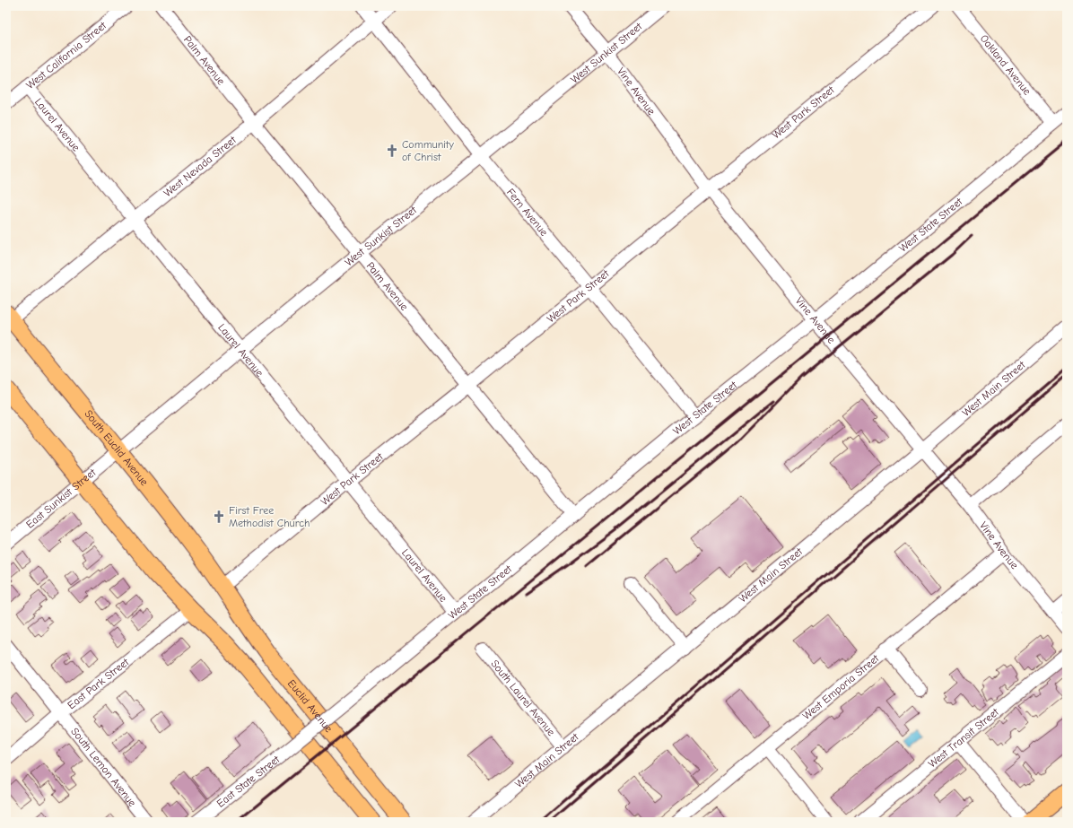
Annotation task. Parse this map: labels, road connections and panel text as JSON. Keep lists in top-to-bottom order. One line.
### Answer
{"streets":{"main road":["South Euclid Avenue","Euclid Avenue"],"street":["West Sunkist Street","West California Street","Palm Avenue","Oakland Avenue","Vine Avenue","West Park Street","Laurel Avenue","West Nevada Street","Fern Avenue","West State Street","West Main Street","East Sunkist Street","East Park Street","West Emporia Street","South Laurel Avenue","West Transit Street","South Lemon Avenue","East State Street"]},"crossings":[["West Sunkist Street","Palm Avenue"],["West Sunkist Street","Vine Avenue"],["West Sunkist Street","Laurel Avenue"],["West Sunkist Street","Fern Avenue"],["West Sunkist Street","South Euclid Avenue"],["West Sunkist Street","East Sunkist Street"],["West California Street","Laurel Avenue"],["Palm Avenue","West Park Street"],["Palm Avenue","West Nevada Street"],["Palm Avenue","West State Street"],["Oakland Avenue","West State Street"],["Vine Avenue","West Park Street"],["Vine Avenue","West State Street"],["Vine Avenue","West Main Street"],["Vine Avenue","West Emporia Street"],["West Park Street","Laurel Avenue"],["West Park Street","Fern Avenue"],["West Park Street","South Euclid Avenue"],["West Park Street","Euclid Avenue"],["Laurel Avenue","West Nevada Street"],["Laurel Avenue","West State Street"],["West Nevada Street","Fern Avenue"],["West Nevada Street","South Euclid Avenue"],["Fern Avenue","West State Street"],["West State Street","East State Street"],["West Main Street","South Laurel Avenue"],["South Euclid Avenue","Euclid Avenue"],["East Park Street","South Lemon Avenue"]],"places":{"church":["Community of Christ","First Free Methodist Church"]}}
